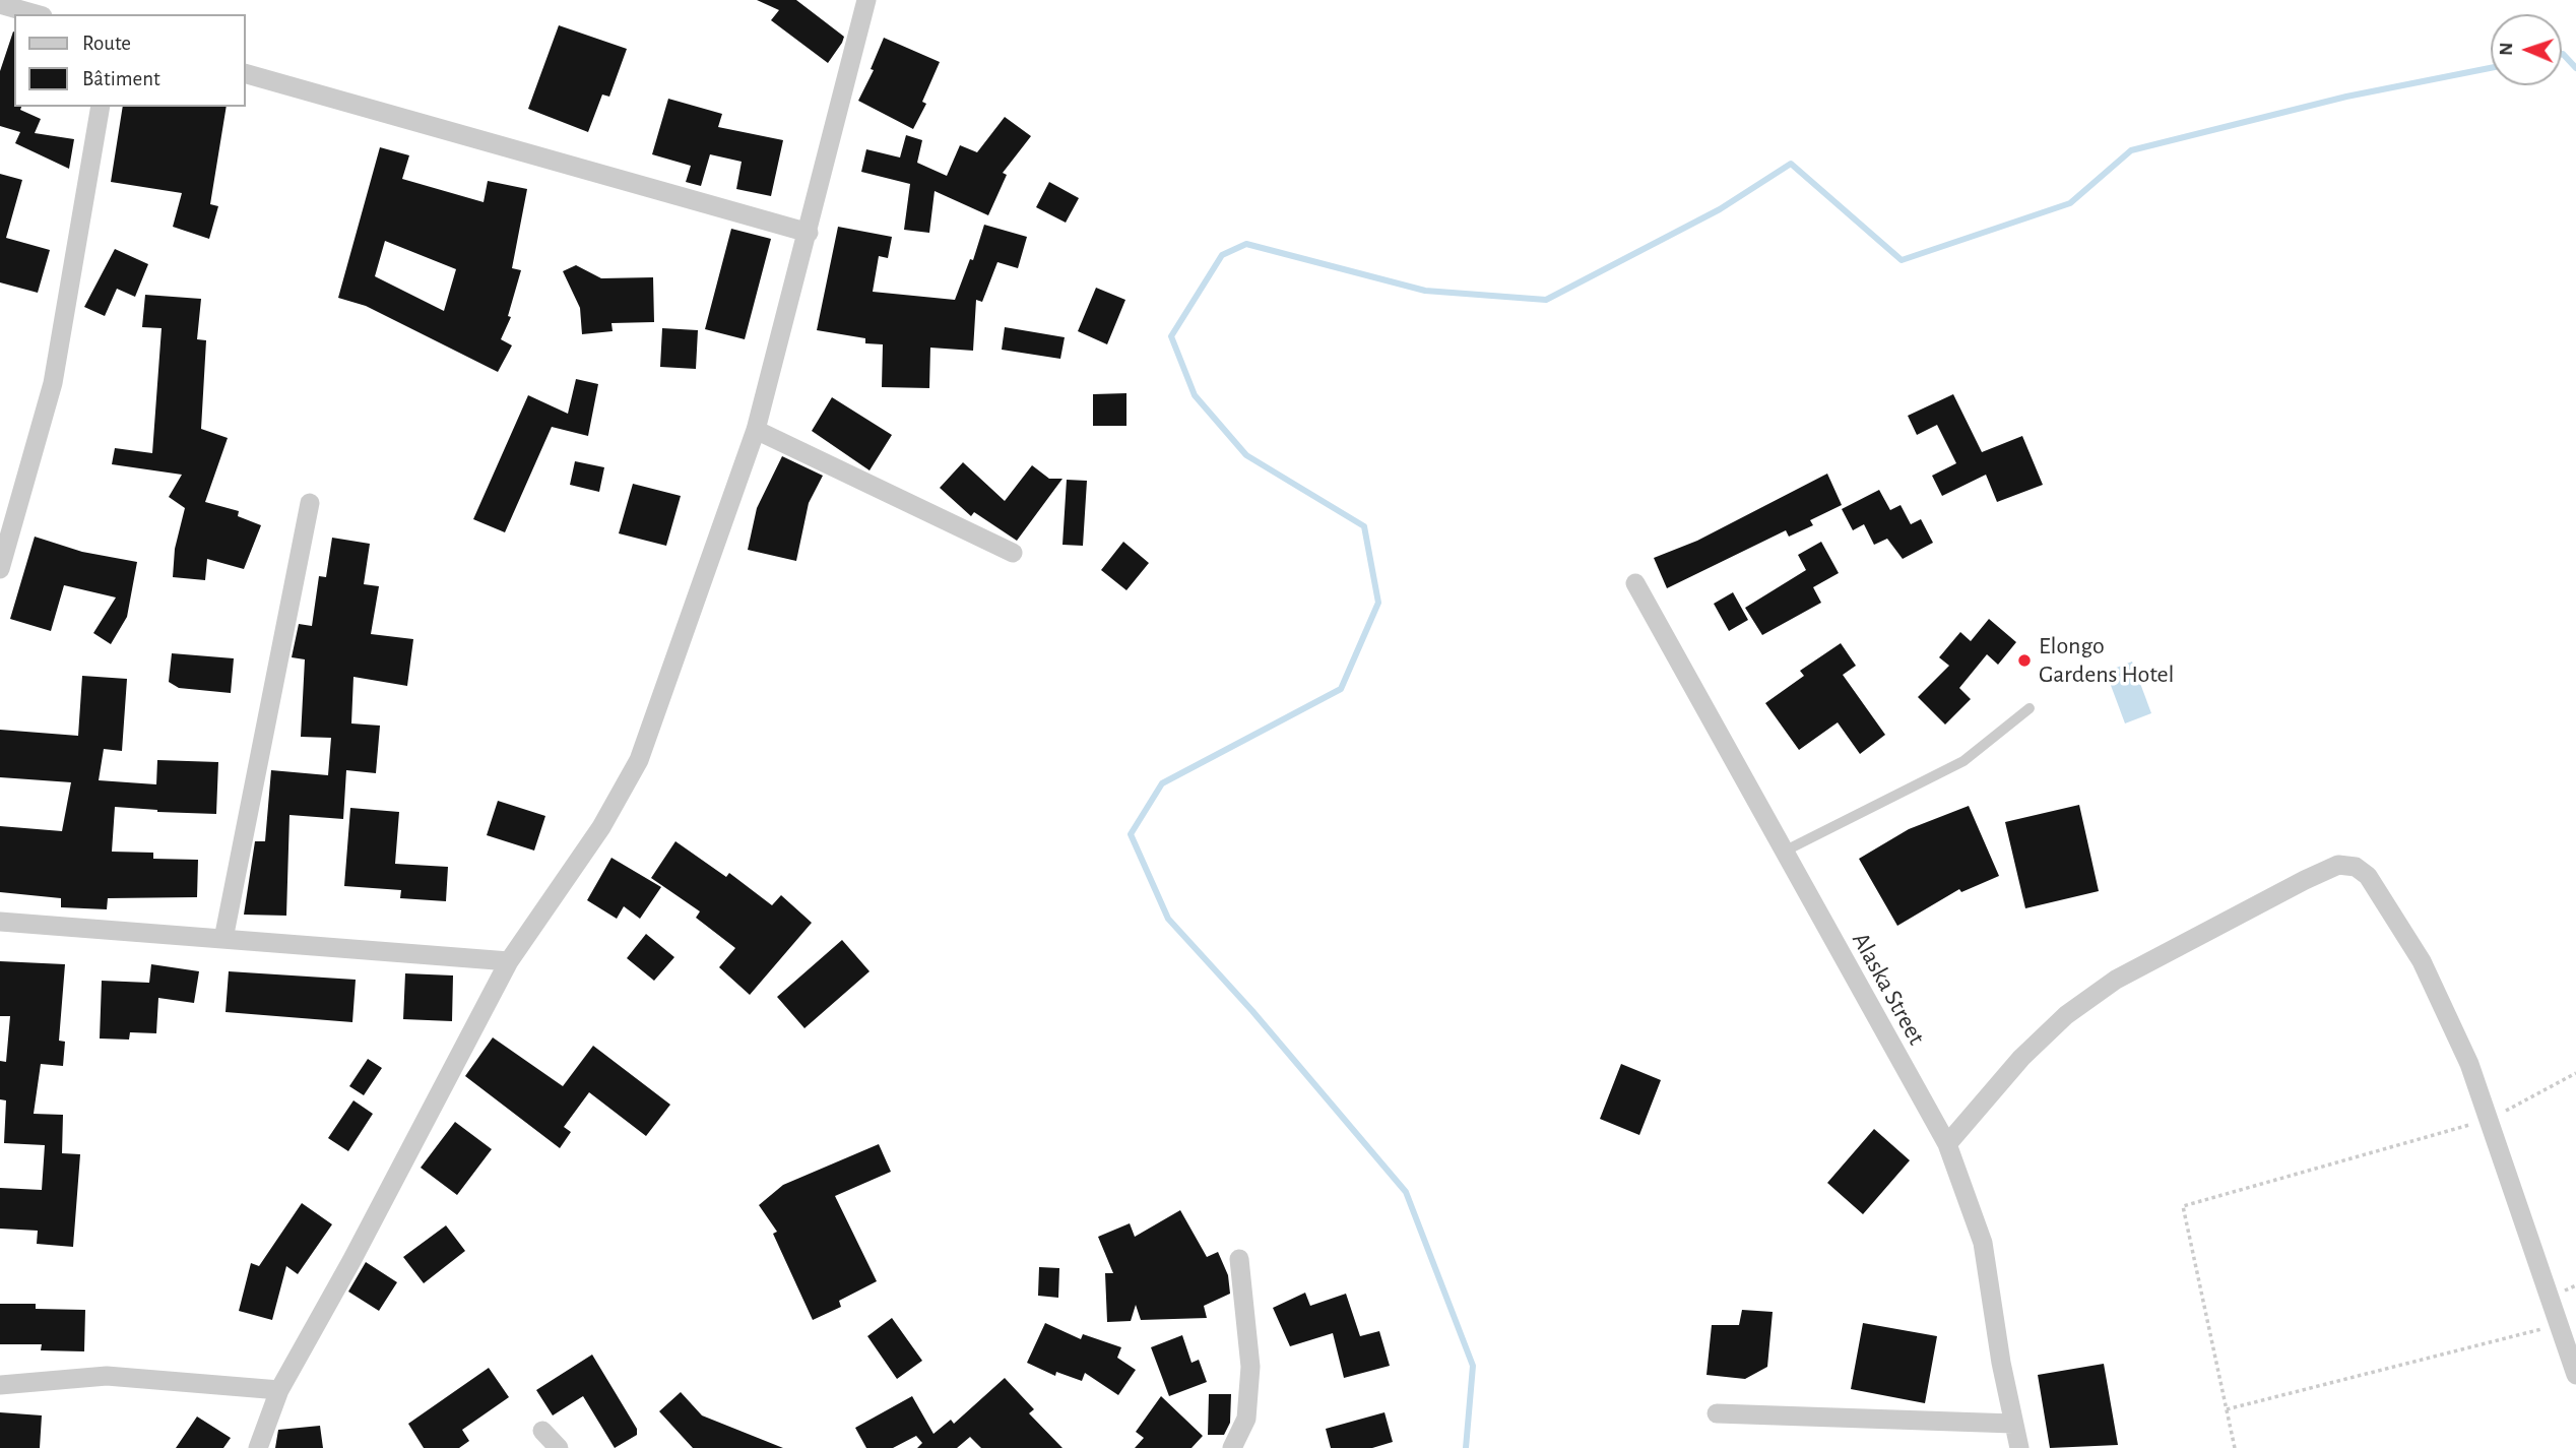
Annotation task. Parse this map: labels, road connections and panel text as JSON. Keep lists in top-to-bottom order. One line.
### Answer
{"streets":{"street":["Alaska Street"]},"places":["Elongo Gardens Hotel"],"legend":["Route","Bâtiment"],"north":"left"}
